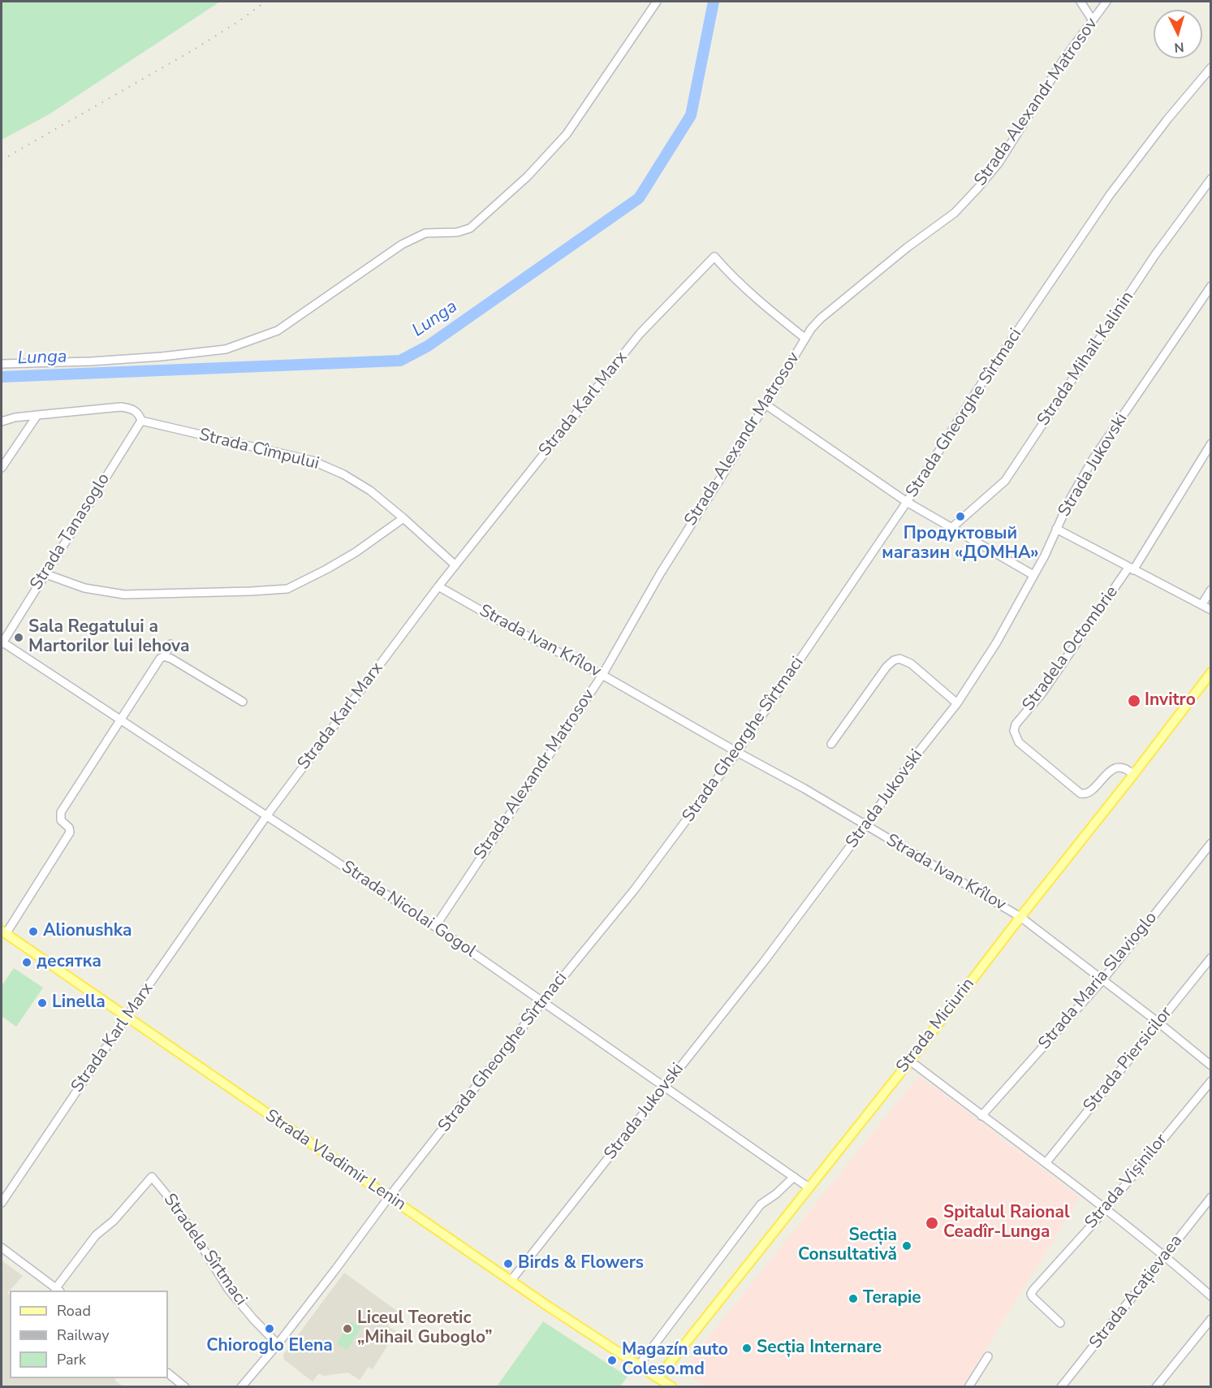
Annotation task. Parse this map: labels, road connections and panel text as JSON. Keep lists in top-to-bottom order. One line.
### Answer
{"streets":{"main road":["Strada Miciurin","Strada Vladimir Lenin"],"street":["Strada Alexandr Matrosov","Strada Mihail Kalinin","Strada Karl Marx","Strada Gheorghe Sîrtmaci","Strada Cîmpului","Strada Jukovski","Strada Tanasoglo","Strada Ivan Krîlov","Stradela Octombrie","Strada Nicolai Gogol","Strada Maria Slavioglo","Strada Piersicilor","Strada Vișinilor","Stradela Sîrtmaci","Strada Acațievaea"]},"crossings":[["Strada Alexandr Matrosov","Strada Karl Marx"],["Strada Alexandr Matrosov","Strada Ivan Krîlov"],["Strada Alexandr Matrosov","Strada Nicolai Gogol"],["Strada Karl Marx","Strada Cîmpului"],["Strada Karl Marx","Strada Ivan Krîlov"],["Strada Karl Marx","Strada Nicolai Gogol"],["Strada Karl Marx","Strada Vladimir Lenin"],["Strada Gheorghe Sîrtmaci","Strada Ivan Krîlov"],["Strada Gheorghe Sîrtmaci","Strada Nicolai Gogol"],["Strada Gheorghe Sîrtmaci","Strada Vladimir Lenin"],["Strada Gheorghe Sîrtmaci","Stradela Sîrtmaci"],["Strada Cîmpului","Strada Tanasoglo"],["Strada Jukovski","Strada Ivan Krîlov"],["Strada Jukovski","Strada Nicolai Gogol"],["Strada Jukovski","Strada Vladimir Lenin"],["Strada Tanasoglo","Strada Nicolai Gogol"],["Strada Ivan Krîlov","Strada Maria Slavioglo"],["Strada Ivan Krîlov","Strada Miciurin"],["Strada Ivan Krîlov","Strada Piersicilor"],["Stradela Octombrie","Strada Miciurin"],["Strada Nicolai Gogol","Strada Miciurin"],["Strada Miciurin","Strada Vladimir Lenin"]],"water":["Lunga"],"places":["Продуктовый магазин «ДОМНА»","Sala Regatului a Martorilor lui Iehova","Invitro","Alionushka","десятка","Linella","Spitalul Raional Ceadîr-Lunga","Secția Consultativă","Birds & Flowers","Terapie","Chioroglo Elena","Liceul Teoretic „Mihail Guboglo”","Secția Internare","Magazín auto Coleso.md"],"legend":["Road","Railway","Park"],"north":"bottom"}
